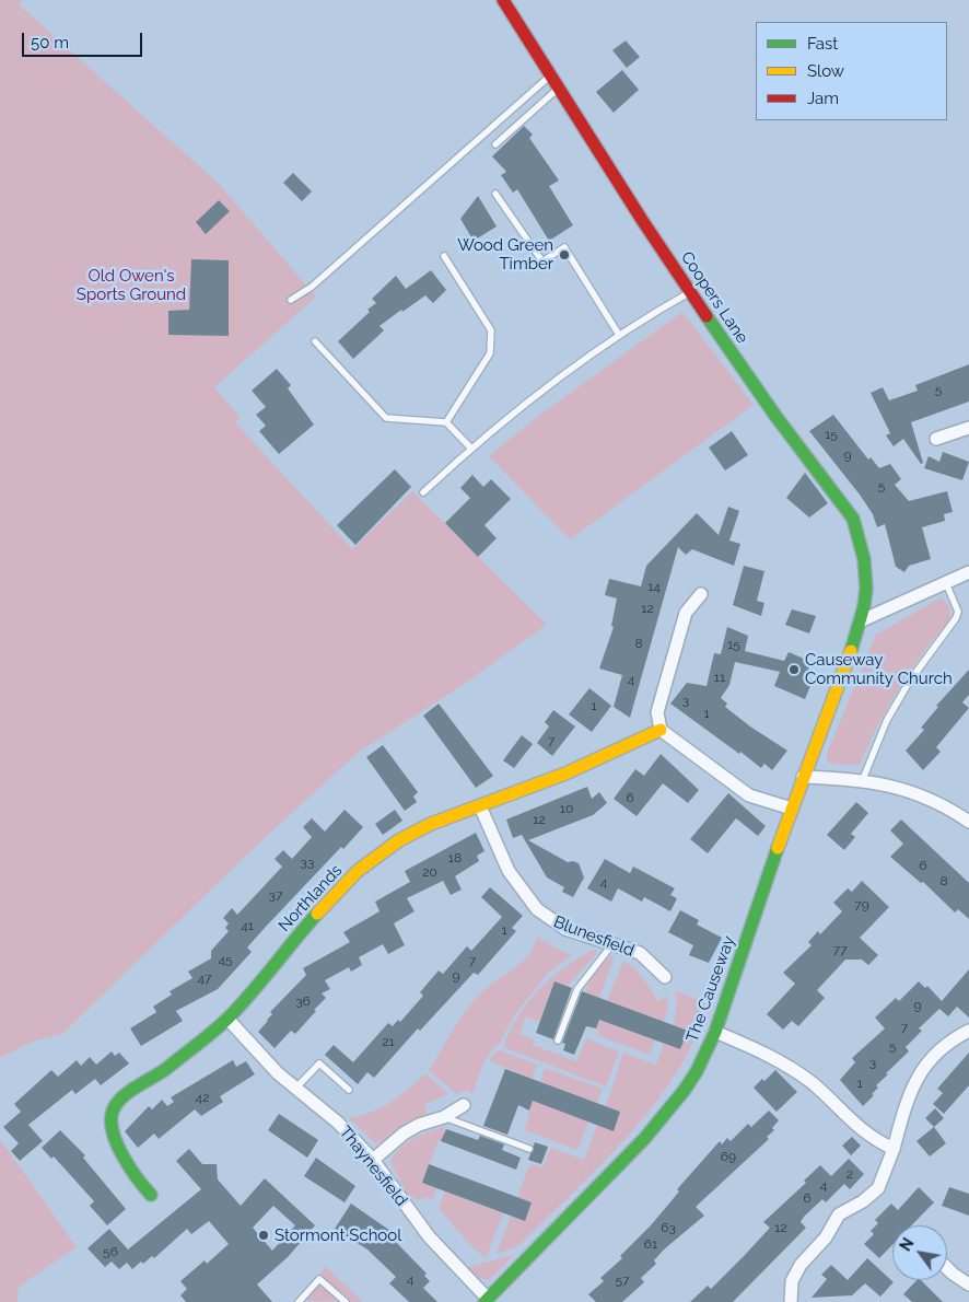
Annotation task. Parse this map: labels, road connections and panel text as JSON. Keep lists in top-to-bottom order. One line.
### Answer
{"streets":{"main road":["Coopers Lane","Northlands","The Causeway"],"street":["Blunesfield","Thaynesfield"]},"crossings":[["Coopers Lane","The Causeway"],["Northlands","Blunesfield"],["Northlands","Thaynesfield"],["The Causeway","Thaynesfield"]],"parks":["Old Owen's Sports Ground"],"places":["Wood Green Timber","Causeway Community Church","Stormont School"],"house_numbers":["5","15","9","5","14","12","8","15","11","4","3","1","1","7","6","10","12","18","33","6","20","8","4","37","79","41","1","77","45","7","9","47","36","9","7","21","5","3","1","42","69","2","4","6","63","12","61","56","4","57"],"legend":["Fast","Slow","Jam"],"scale_bar":"50 m","north":"top left"}
